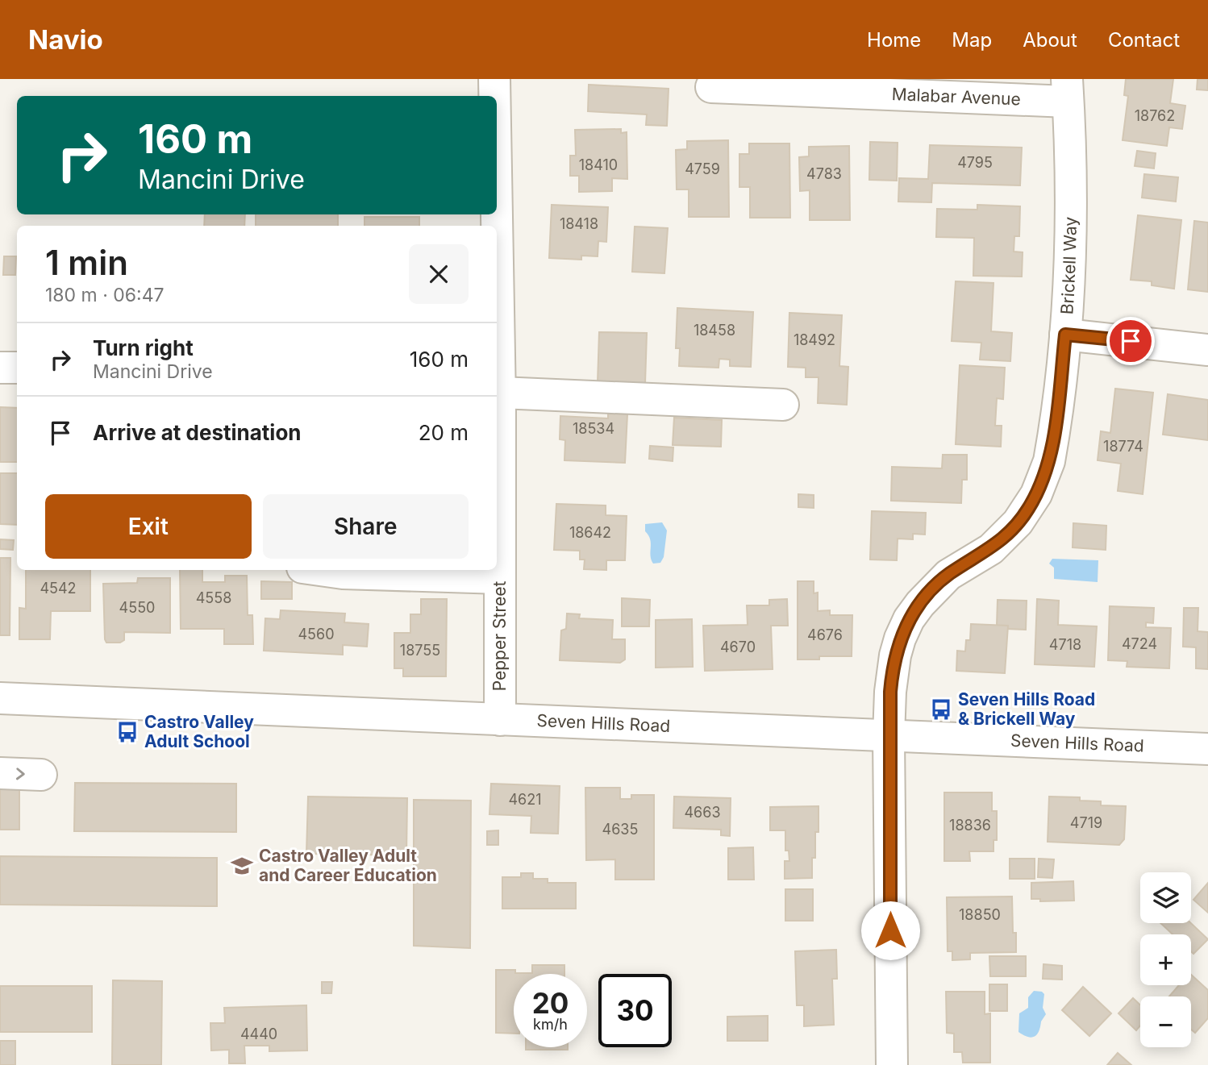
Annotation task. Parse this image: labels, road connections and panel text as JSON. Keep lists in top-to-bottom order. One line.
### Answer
{"streets":{"street":["Malabar Avenue","Brickell Way","Pepper Street","Seven Hills Road"]},"crossings":[["Malabar Avenue","Brickell Way"],["Brickell Way","Seven Hills Road"],["Pepper Street","Seven Hills Road"]],"places":{"bus stop":["Seven Hills Road & Brickell Way","Castro Valley Adult School"],"school or university":["Castro Valley Adult and Career Education"]},"house_numbers":["18762","4795","18410","4759","4783","18418","18458","18492","18534","18774","18642","4542","4558","4550","4560","4676","4724","4718","4670","18755","4621","4663","4719","18836","4635","18850","4440"],"page":{"header":"Navio","nav":["Home","Map","About","Contact"],"turn":["160 m","Mancini Drive"],"heading":["1 min","180 m · 06:47"],"list":[{"name":"Turn right","note":"Mancini Drive","value":"160 m"},{"name":"Arrive at destination","value":"20 m"}],"buttons":["Exit","Share"],"map_buttons":["+","−"],"speed":"20 km/h","limit":"30"}}
